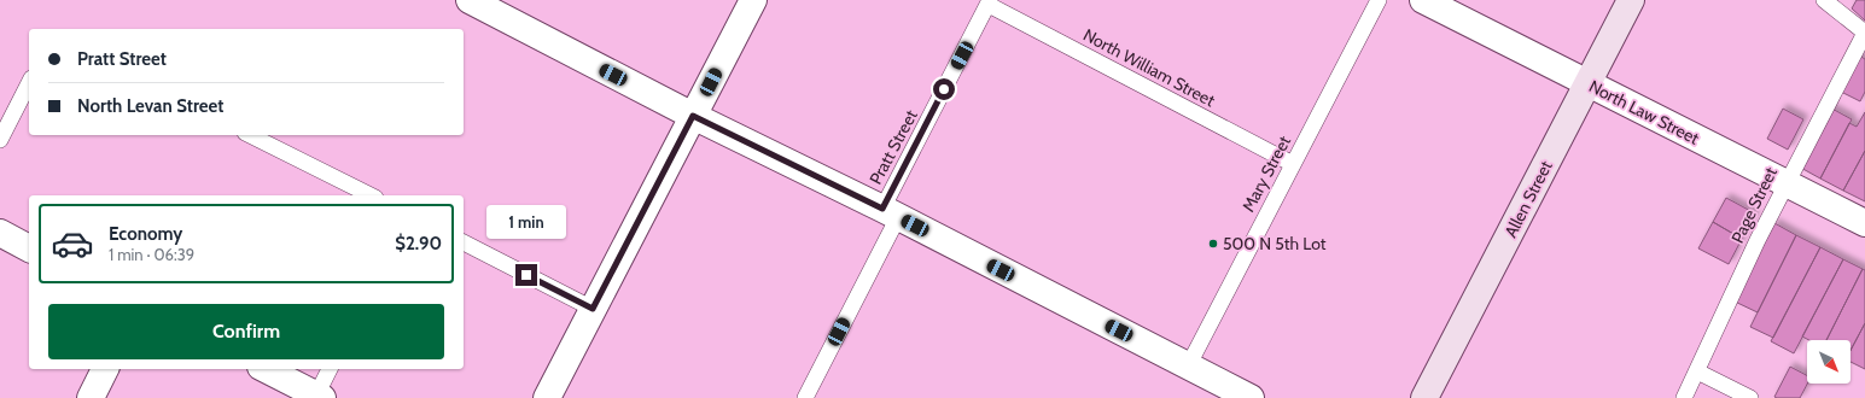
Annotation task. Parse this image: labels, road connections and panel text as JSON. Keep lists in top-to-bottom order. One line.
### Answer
{"streets":{"street":["North Law Street","Allen Street"],"lane":["North William Street","Pratt Street","Mary Street","Page Street"]},"crossings":[["North William Street","Pratt Street"],["North William Street","Mary Street"],["North Law Street","Allen Street"],["North Law Street","Page Street"]],"places":["500 N 5th Lot"],"north":"bottom right","page":{"banner":["Pratt Street","North Levan Street"],"list":[{"name":"Economy","note":"1 min · 06:39","value":"$2.90"}],"bubble":"1 min","buttons":"Confirm"}}
